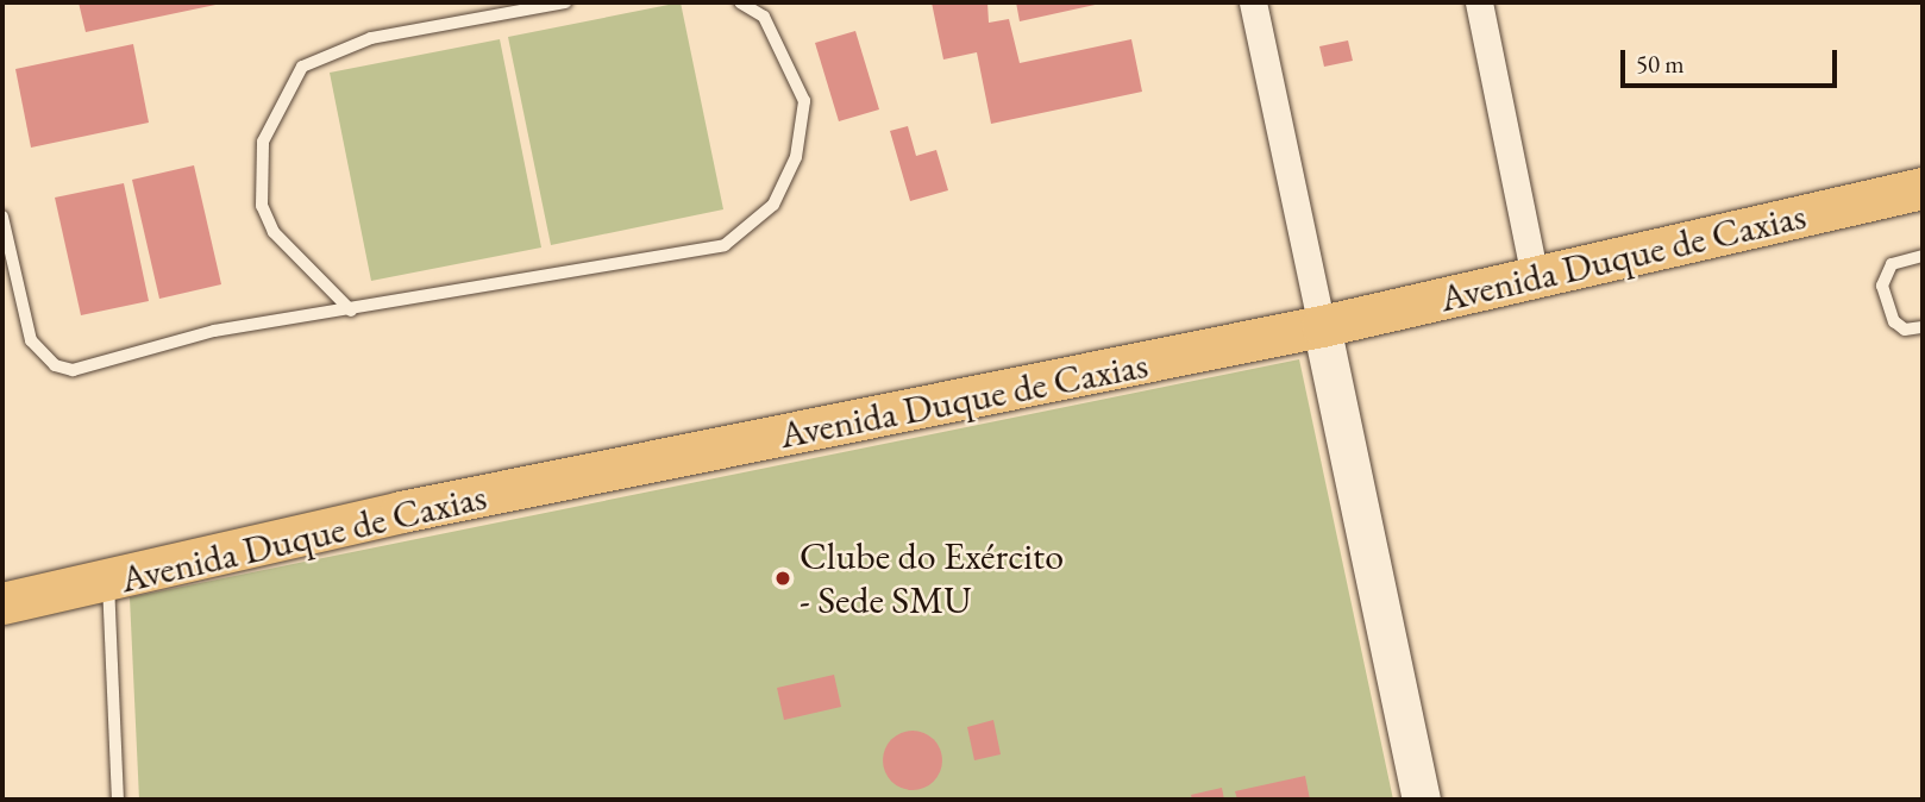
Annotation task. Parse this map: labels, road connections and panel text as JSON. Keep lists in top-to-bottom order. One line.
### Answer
{"streets":{"main road":["Avenida Duque de Caxias"]},"places":["Clube do Exército - Sede SMU"],"scale_bar":"50 m"}
